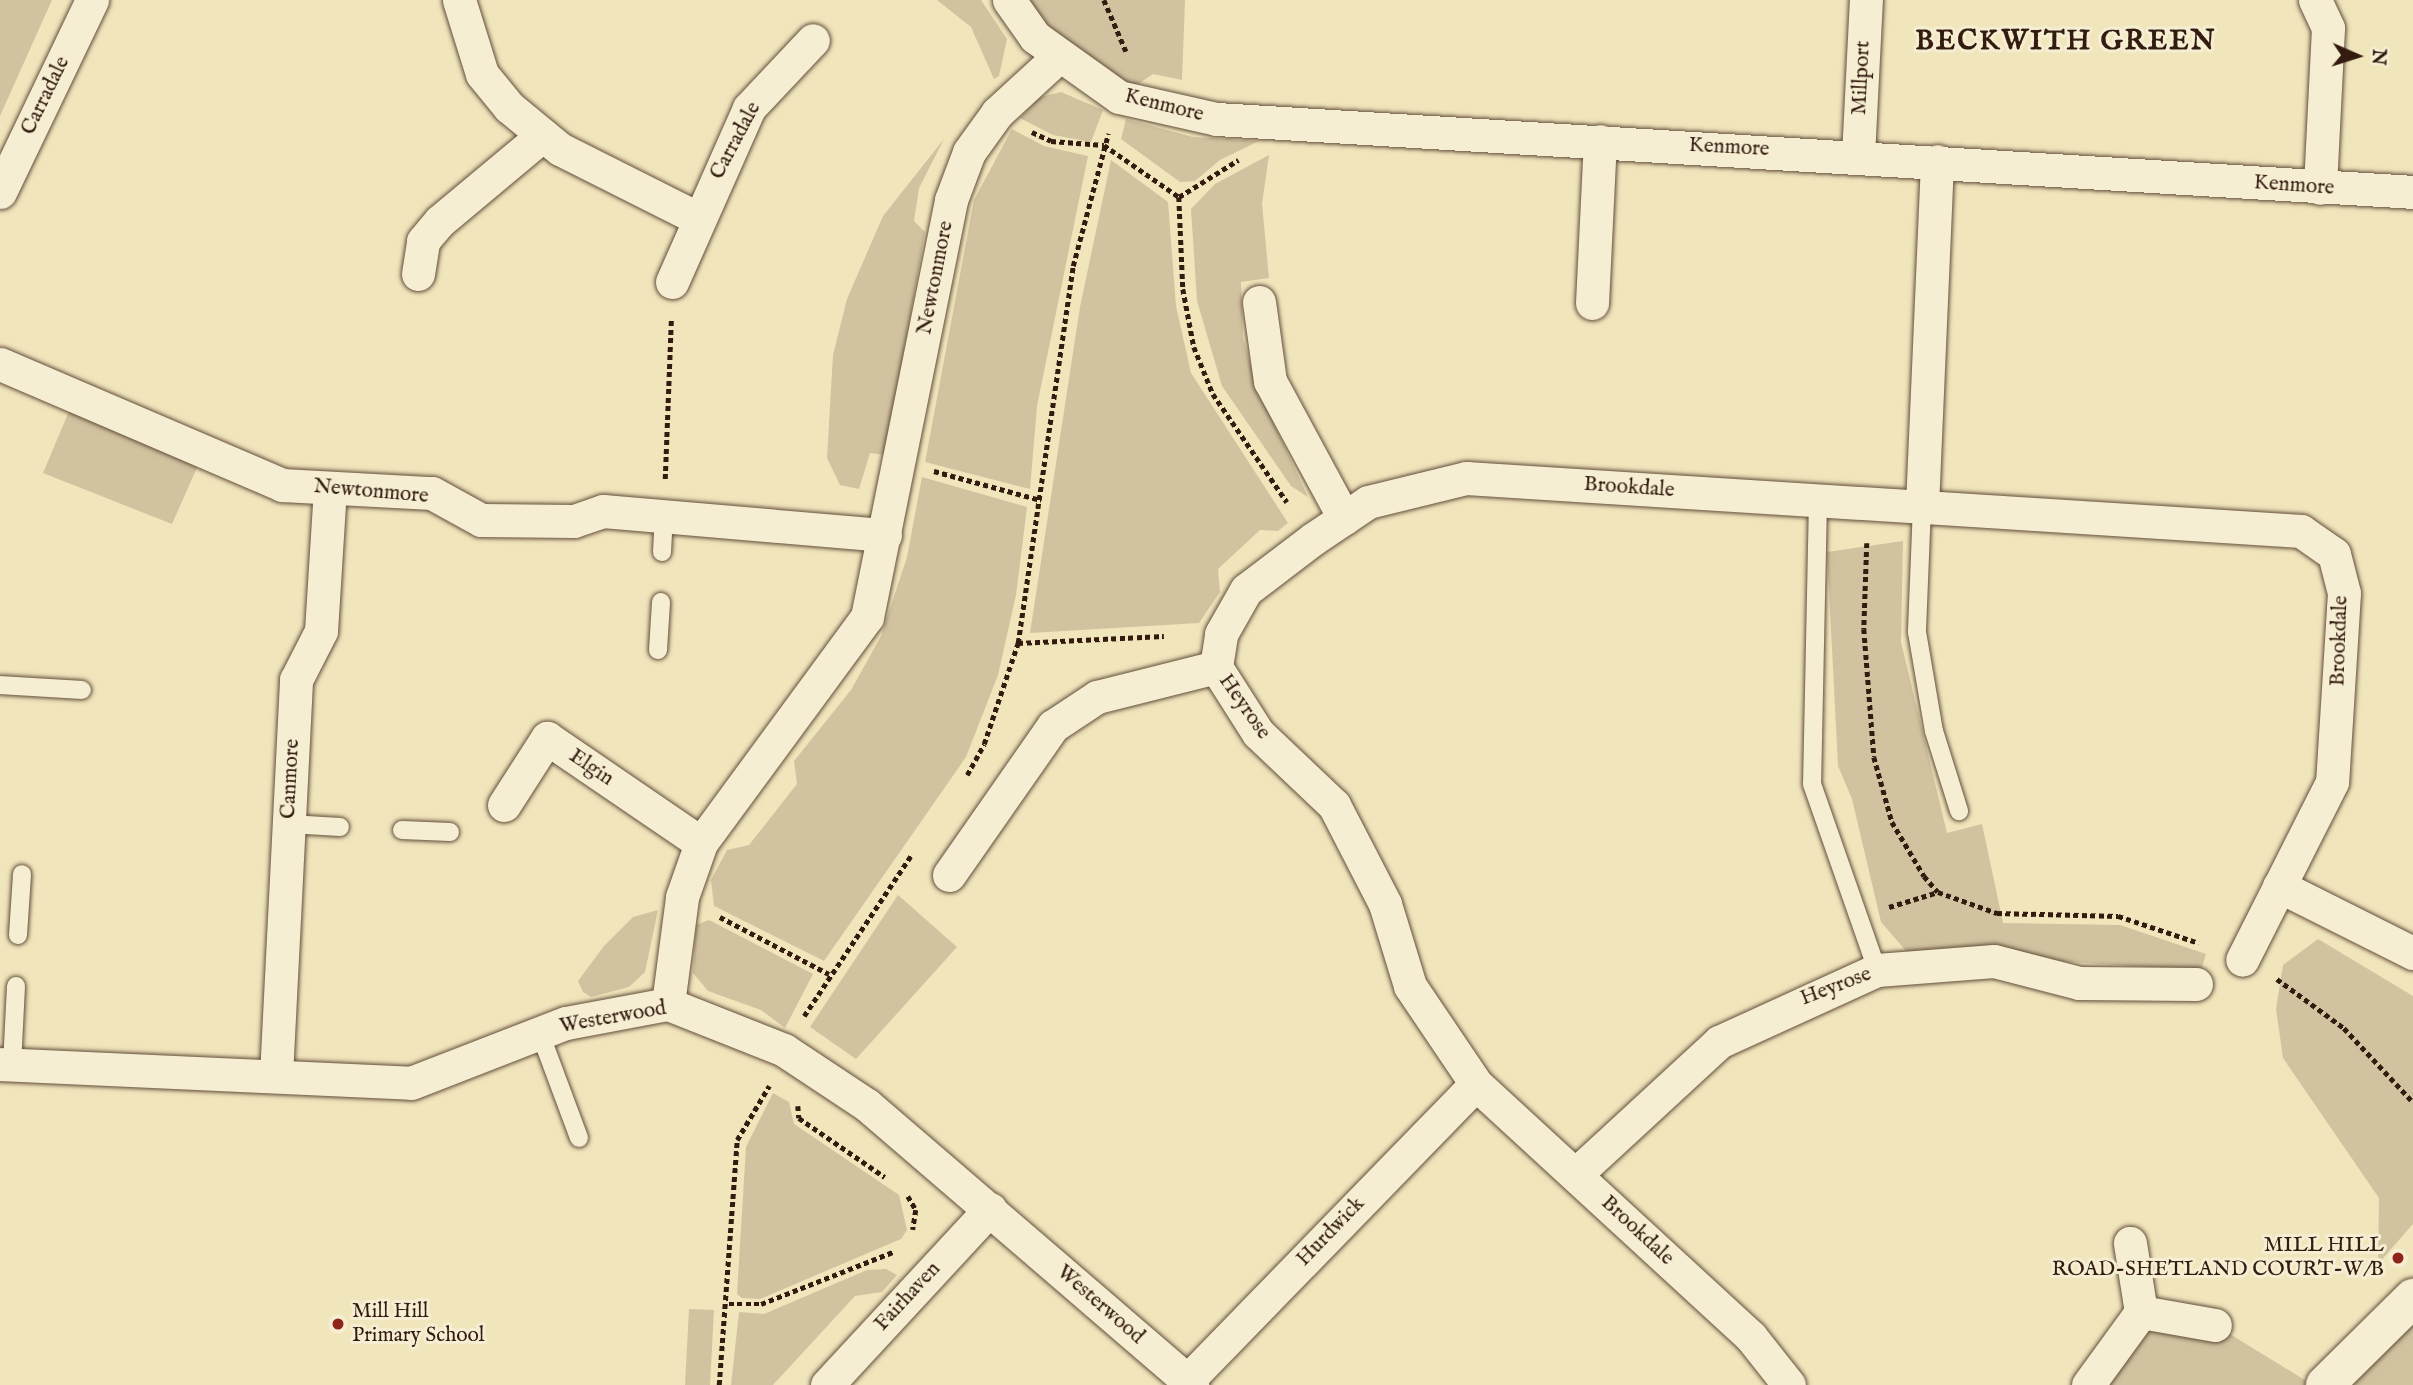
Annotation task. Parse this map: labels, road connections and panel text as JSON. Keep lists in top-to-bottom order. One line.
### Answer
{"streets":{"street":["Millport","Carradale","Kenmore","Newtonmore","Brookdale","Heyrose","Elgin","Canmore","Westerwood","Hurdwick","Fairhaven"]},"crossings":[["Millport","Kenmore"],["Kenmore","Newtonmore"],["Newtonmore","Elgin"],["Newtonmore","Canmore"],["Newtonmore","Westerwood"],["Brookdale","Heyrose"],["Brookdale","Hurdwick"],["Heyrose","Hurdwick"],["Canmore","Westerwood"],["Westerwood","Hurdwick"],["Westerwood","Fairhaven"]],"districts":["BECKWITH GREEN"],"places":["MILL HILL ROAD-SHETLAND COURT-W/B","Mill Hill Primary School"],"north":"right"}
